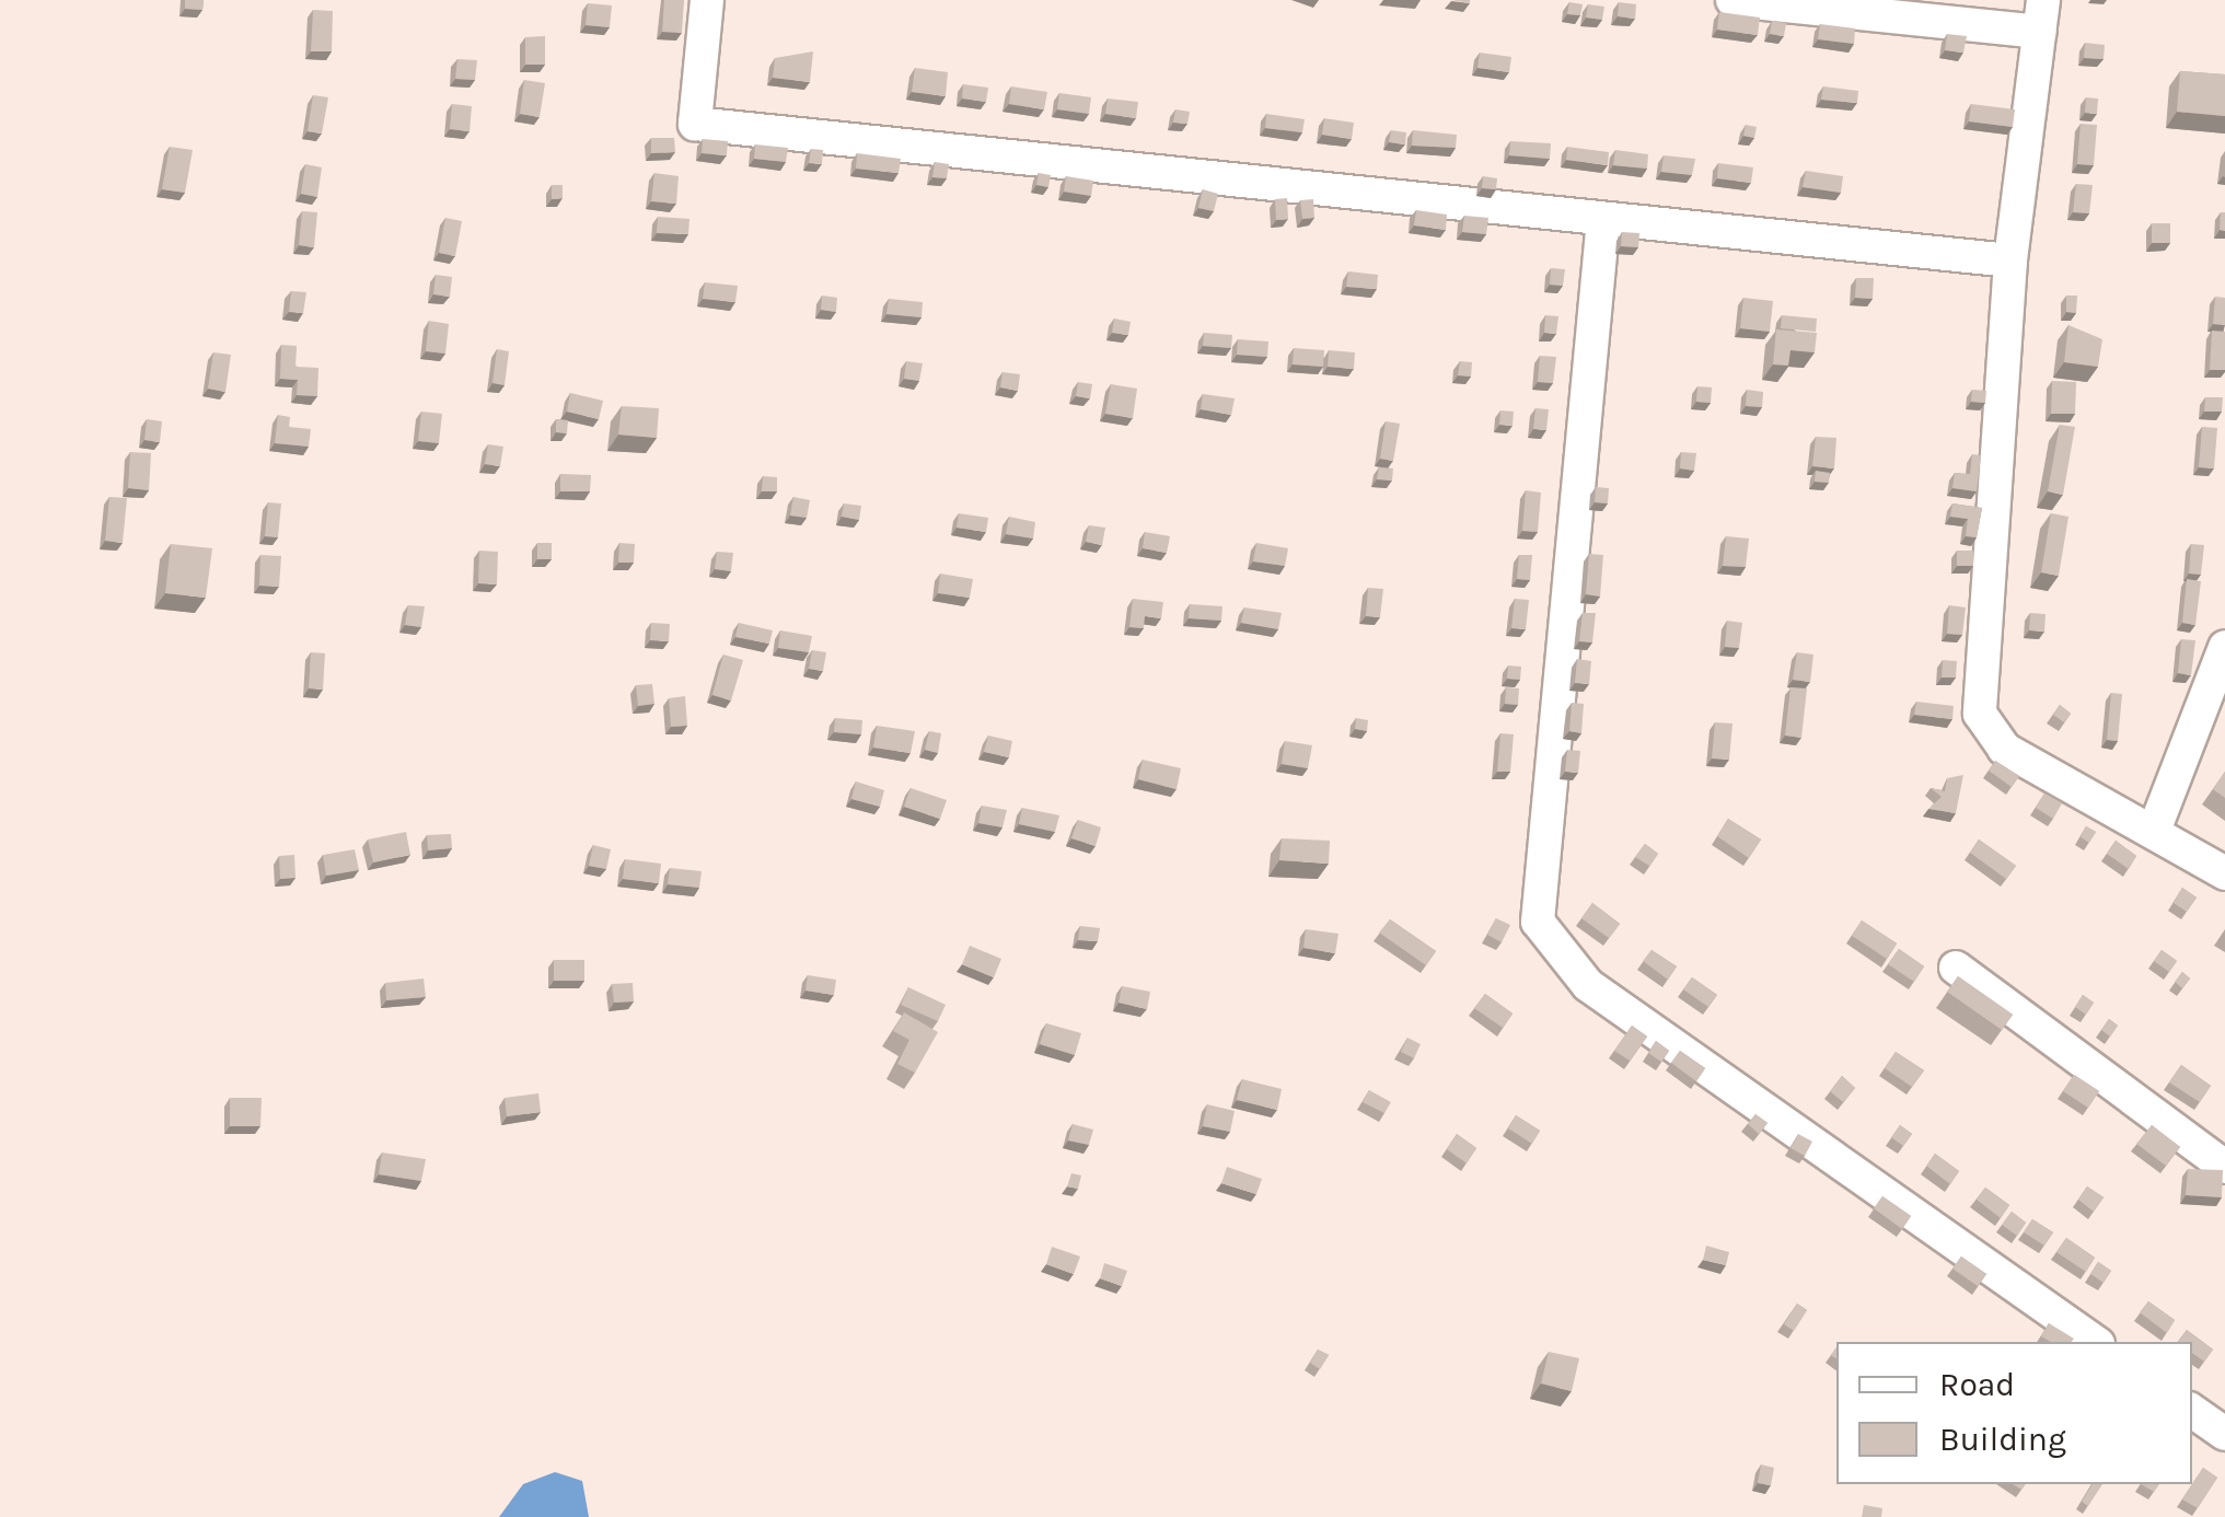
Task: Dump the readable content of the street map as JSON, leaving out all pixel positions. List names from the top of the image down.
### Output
{
  "legend": ["Road", "Building"]
}
